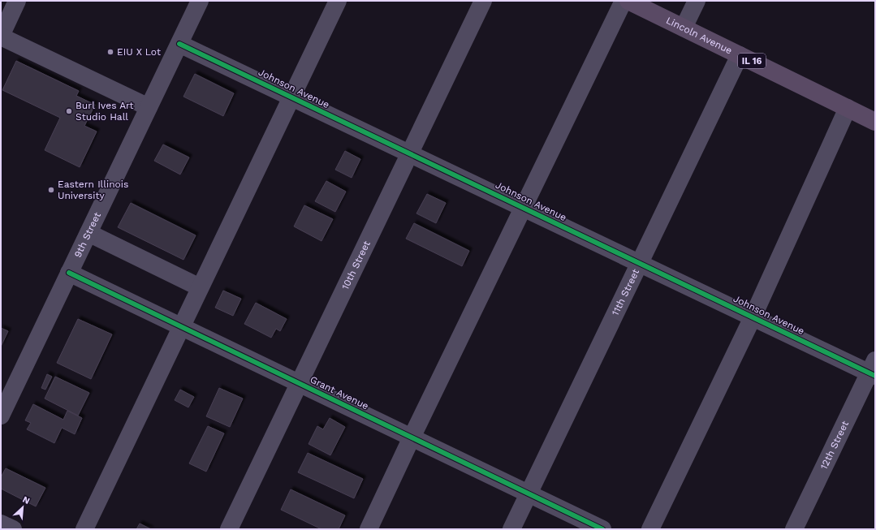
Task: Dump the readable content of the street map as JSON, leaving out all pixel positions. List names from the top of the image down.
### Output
{
  "streets": {
    "main road": ["Lincoln Avenue", "IL 16"],
    "street": [
      "Johnson Avenue",
      "9th Street",
      "10th Street",
      "11th Street",
      "Grant Avenue",
      "12th Street"
    ]
  },
  "crossings": [
    ["Lincoln Avenue", "11th Street"],
    ["Johnson Avenue", "9th Street"],
    ["Johnson Avenue", "10th Street"],
    ["Johnson Avenue", "11th Street"],
    ["Johnson Avenue", "12th Street"],
    ["9th Street", "Grant Avenue"],
    ["10th Street", "Grant Avenue"],
    ["11th Street", "Grant Avenue"]
  ],
  "places": ["EIU X Lot", "Burl Ives Art Studio Hall", "Eastern Illinois University"],
  "north": "top right"
}
